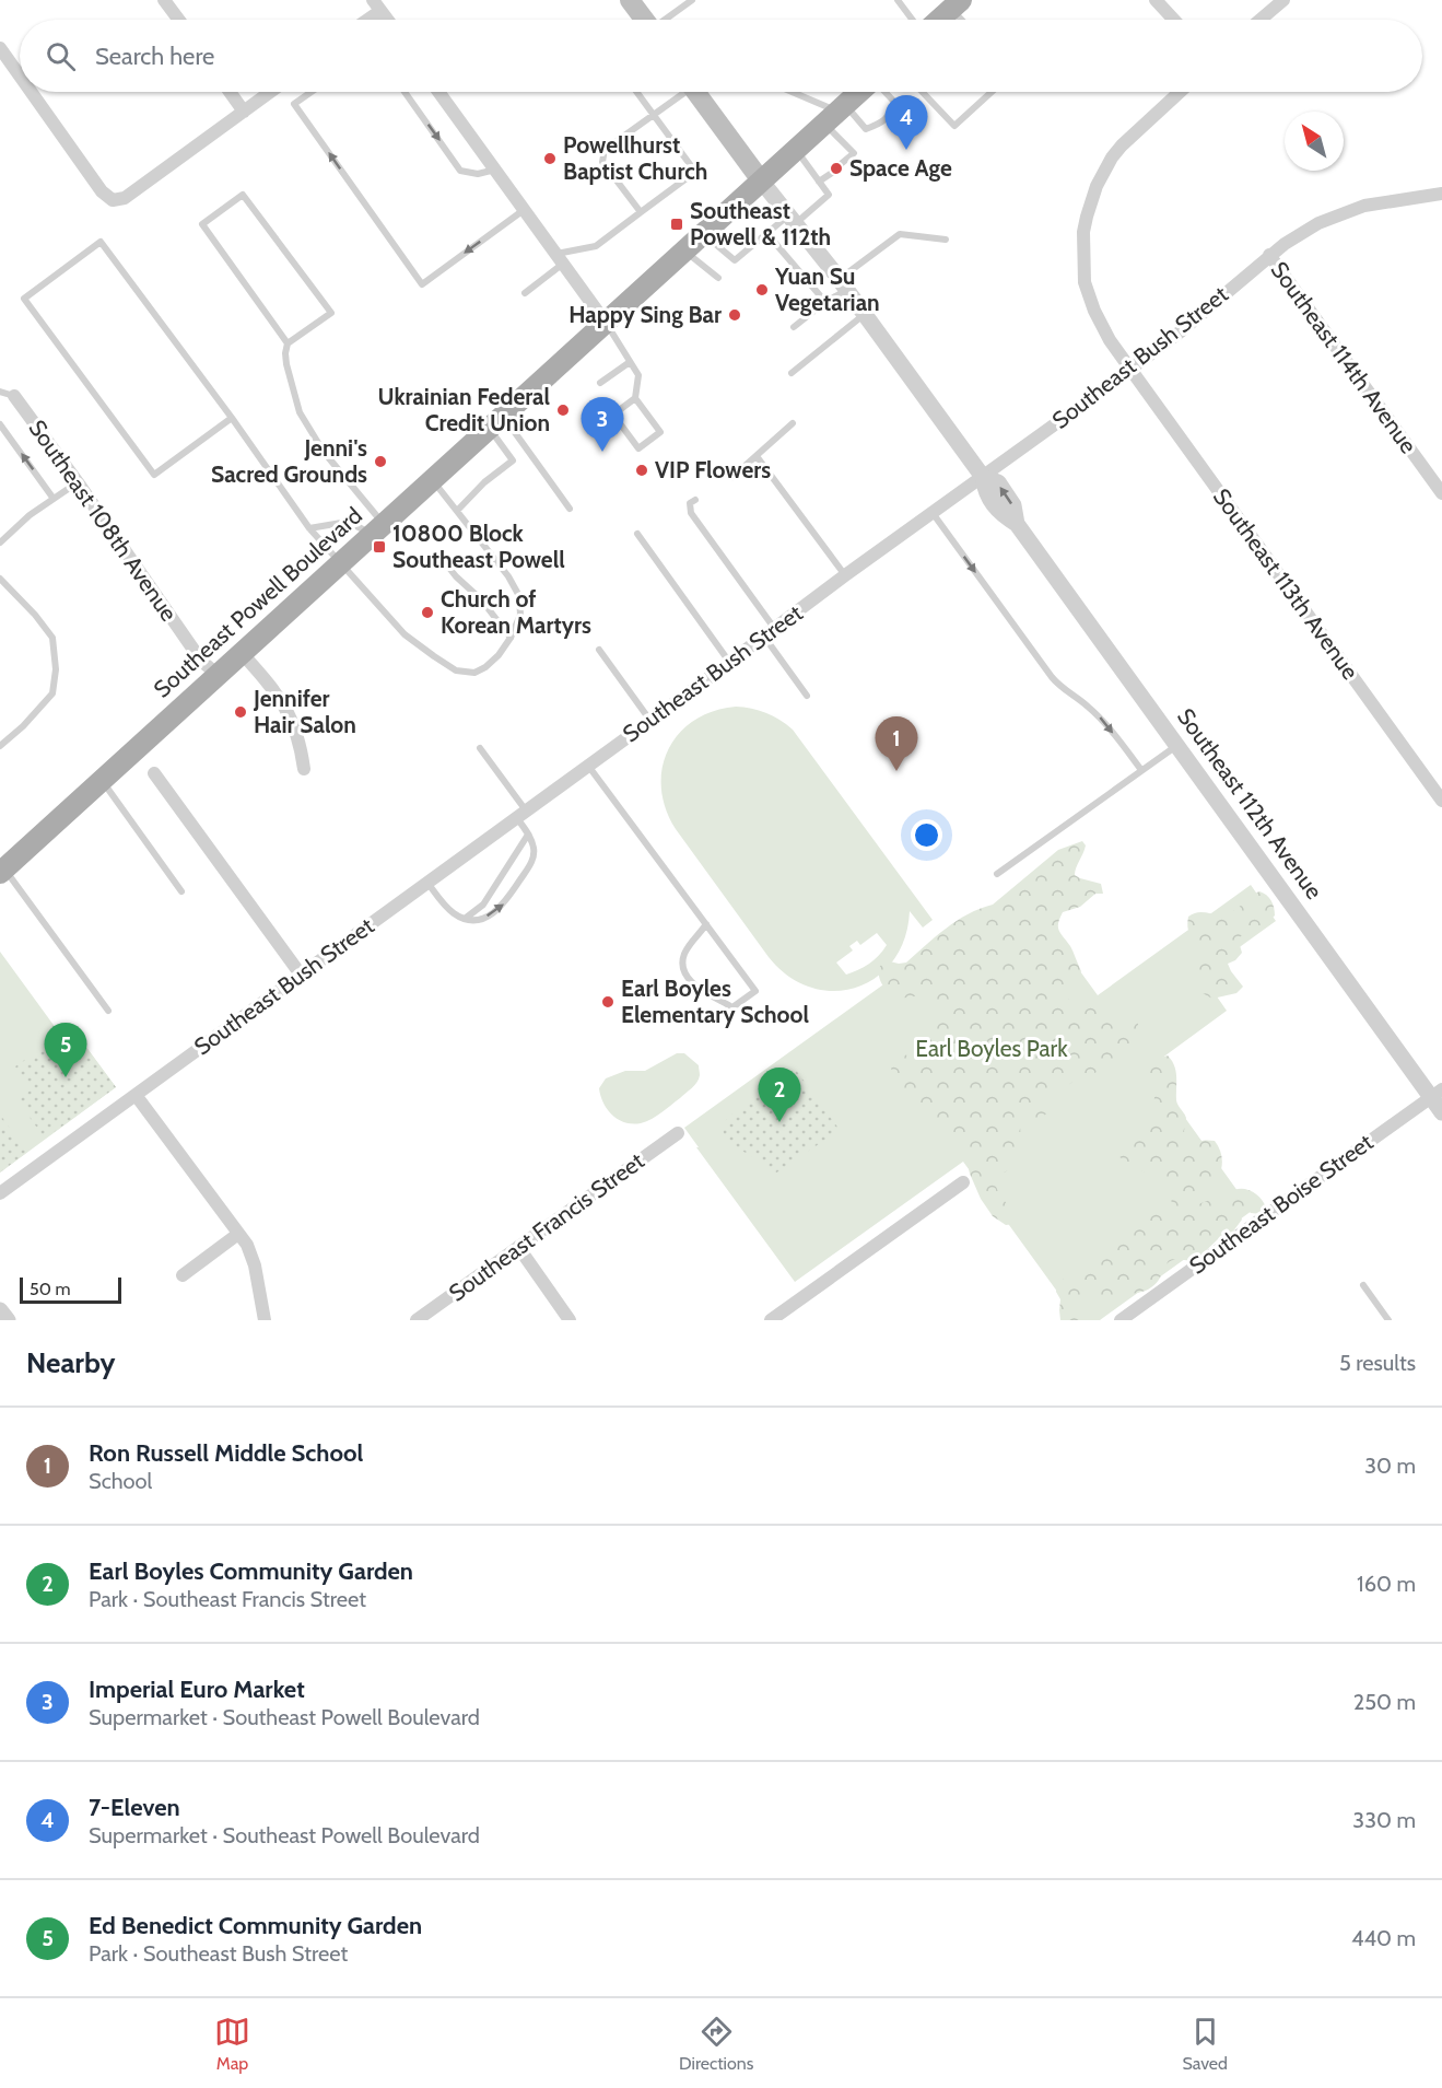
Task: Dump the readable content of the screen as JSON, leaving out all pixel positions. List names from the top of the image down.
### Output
{
  "streets": {
    "main road": ["Southeast Powell Boulevard", "Southeast 112th Avenue"],
    "street": [
      "Southeast Bush Street",
      "Southeast 114th Avenue",
      "Southeast 108th Avenue",
      "Southeast 113th Avenue",
      "Southeast Boise Street",
      "Southeast Francis Street"
    ]
  },
  "crossings": [
    ["Southeast Bush Street", "Southeast 114th Avenue"],
    ["Southeast Bush Street", "Southeast 113th Avenue"],
    ["Southeast Bush Street", "Southeast 112th Avenue"],
    ["Southeast 108th Avenue", "Southeast Powell Boulevard"],
    ["Southeast Powell Boulevard", "Southeast 112th Avenue"],
    ["Southeast 112th Avenue", "Southeast Boise Street"]
  ],
  "parks": ["Earl Boyles Park"],
  "places": {
    "other": [
      "Powellhurst Baptist Church",
      "Space Age",
      "Yuan Su Vegetarian",
      "Happy Sing Bar",
      "Ukrainian Federal Credit Union",
      "Jenni's Sacred Grounds",
      "VIP Flowers",
      "Church of Korean Martyrs",
      "Jennifer Hair Salon",
      "Earl Boyles Elementary School"
    ],
    "transit": ["Southeast Powell & 112th", "10800 Block Southeast Powell"]
  },
  "scale_bar": "50 m",
  "north": "top left",
  "page": {
    "search": "Search here",
    "pins": [
      "4",
      "3",
      "1",
      "5",
      "2"
    ],
    "scale": "50 m",
    "heading": ["Nearby", "5 results"],
    "list": [
      {
        "mark": "1",
        "name": "Ron Russell Middle School",
        "note": "School",
        "value": "30 m"
      },
      {
        "mark": "2",
        "name": "Earl Boyles Community Garden",
        "note": "Park · Southeast Francis Street",
        "value": "160 m"
      },
      {
        "mark": "3",
        "name": "Imperial Euro Market",
        "note": "Supermarket · Southeast Powell Boulevard",
        "value": "250 m"
      },
      {
        "mark": "4",
        "name": "7-Eleven",
        "note": "Supermarket · Southeast Powell Boulevard",
        "value": "330 m"
      },
      {
        "mark": "5",
        "name": "Ed Benedict Community Garden",
        "note": "Park · Southeast Bush Street",
        "value": "440 m"
      }
    ],
    "nav": ["Map", "Directions", "Saved"]
  }
}
